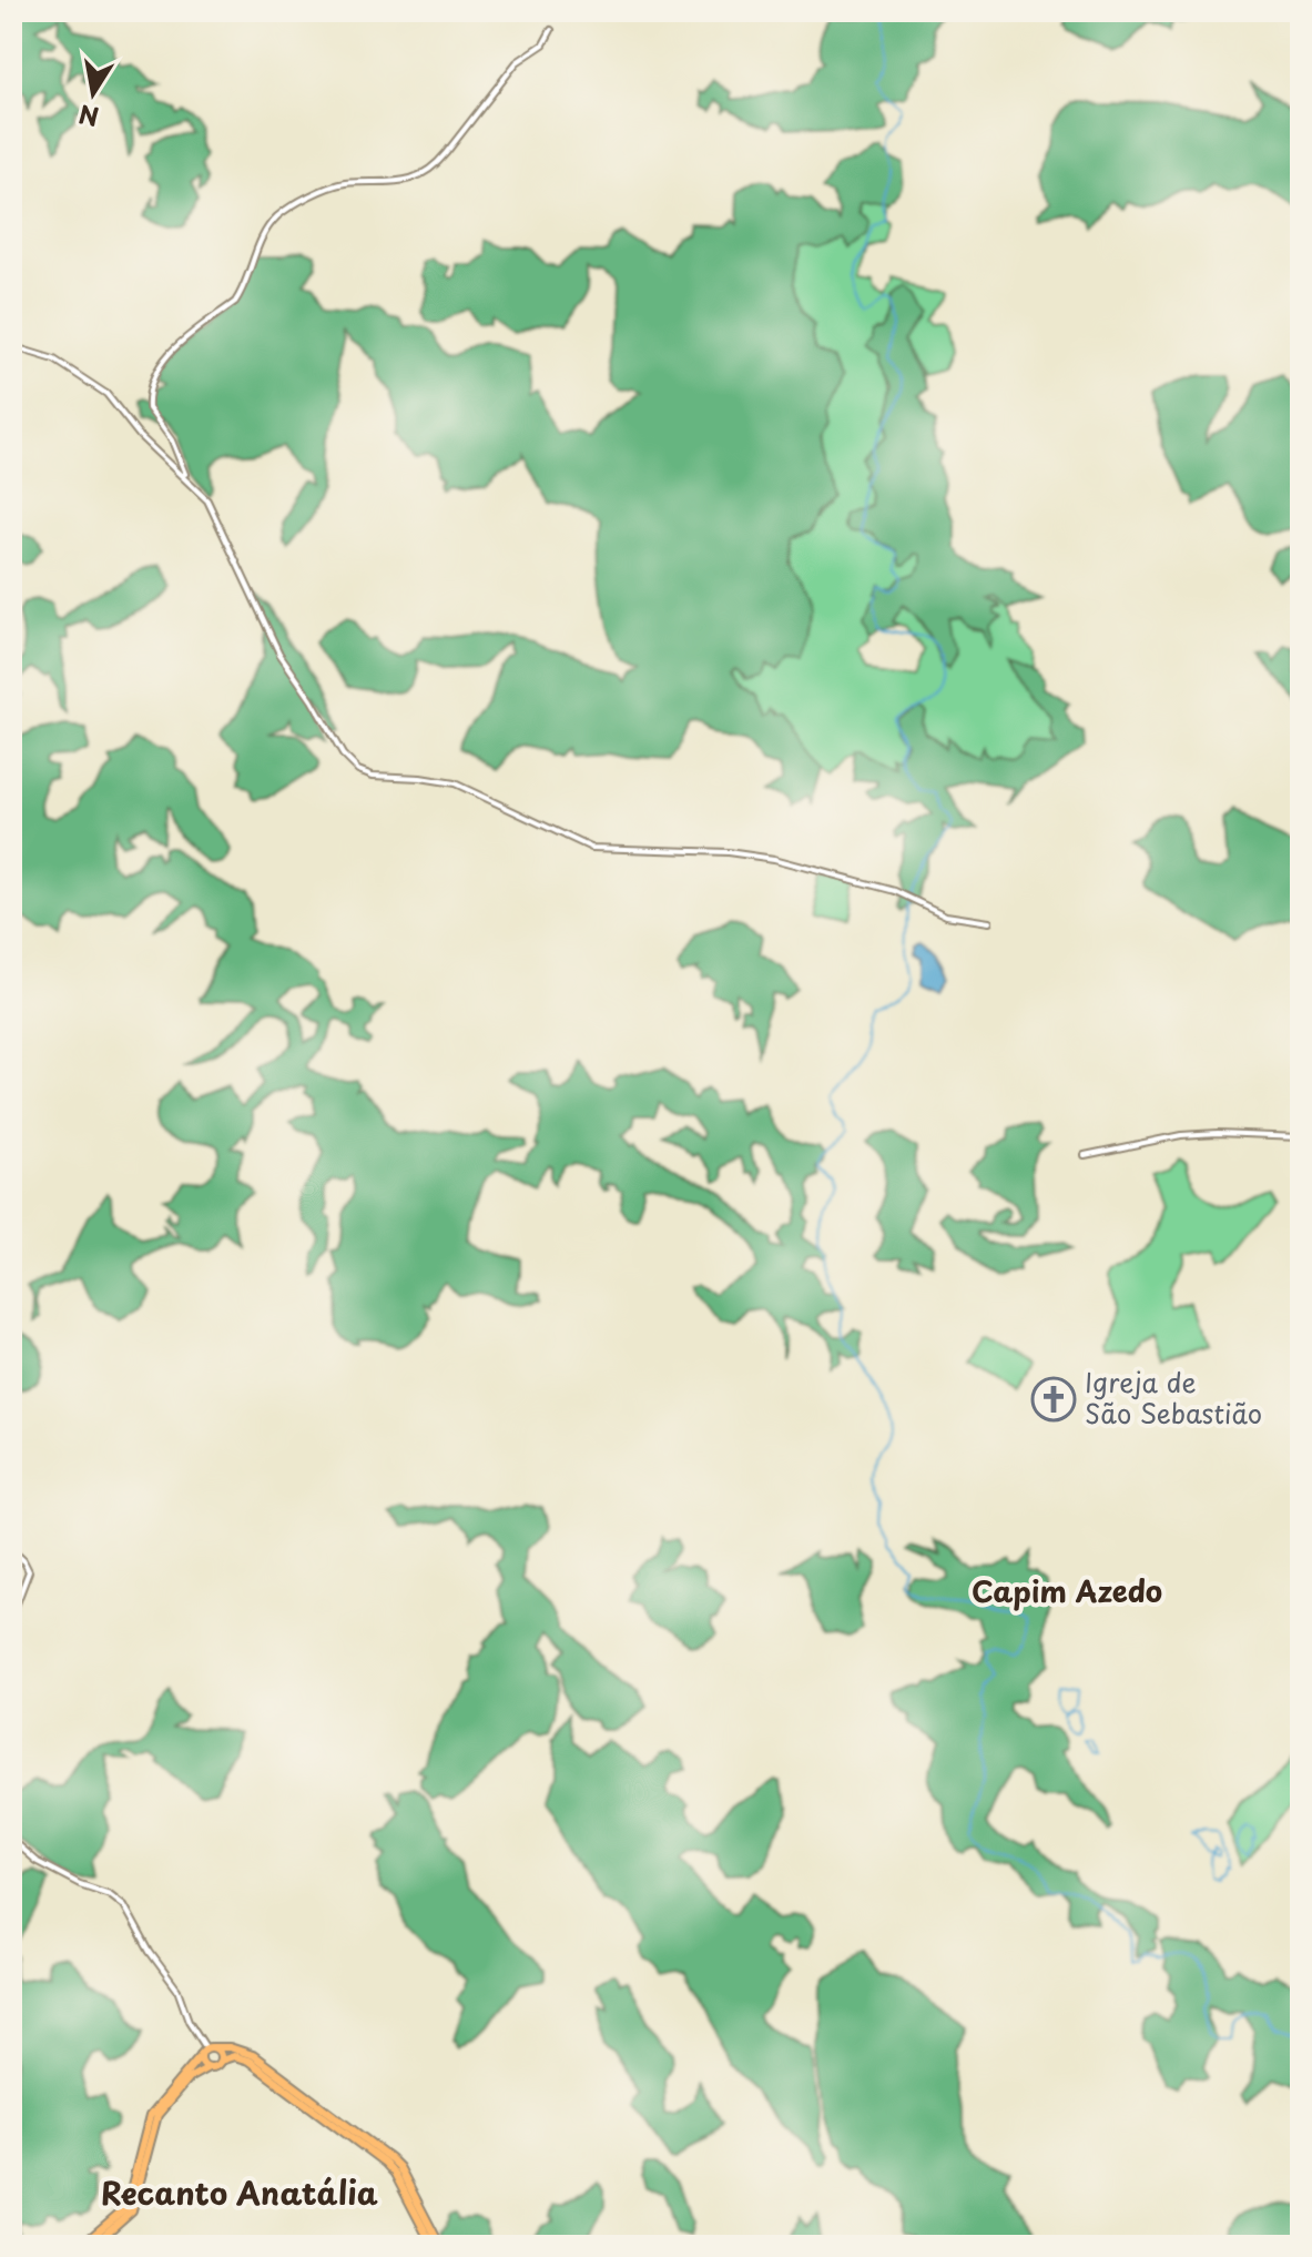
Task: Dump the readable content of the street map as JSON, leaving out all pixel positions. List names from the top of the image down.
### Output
{
  "districts": ["Capim Azedo", "Recanto Anatália"],
  "places": {
    "church": ["Igreja de São Sebastião"]
  },
  "north": "bottom"
}
